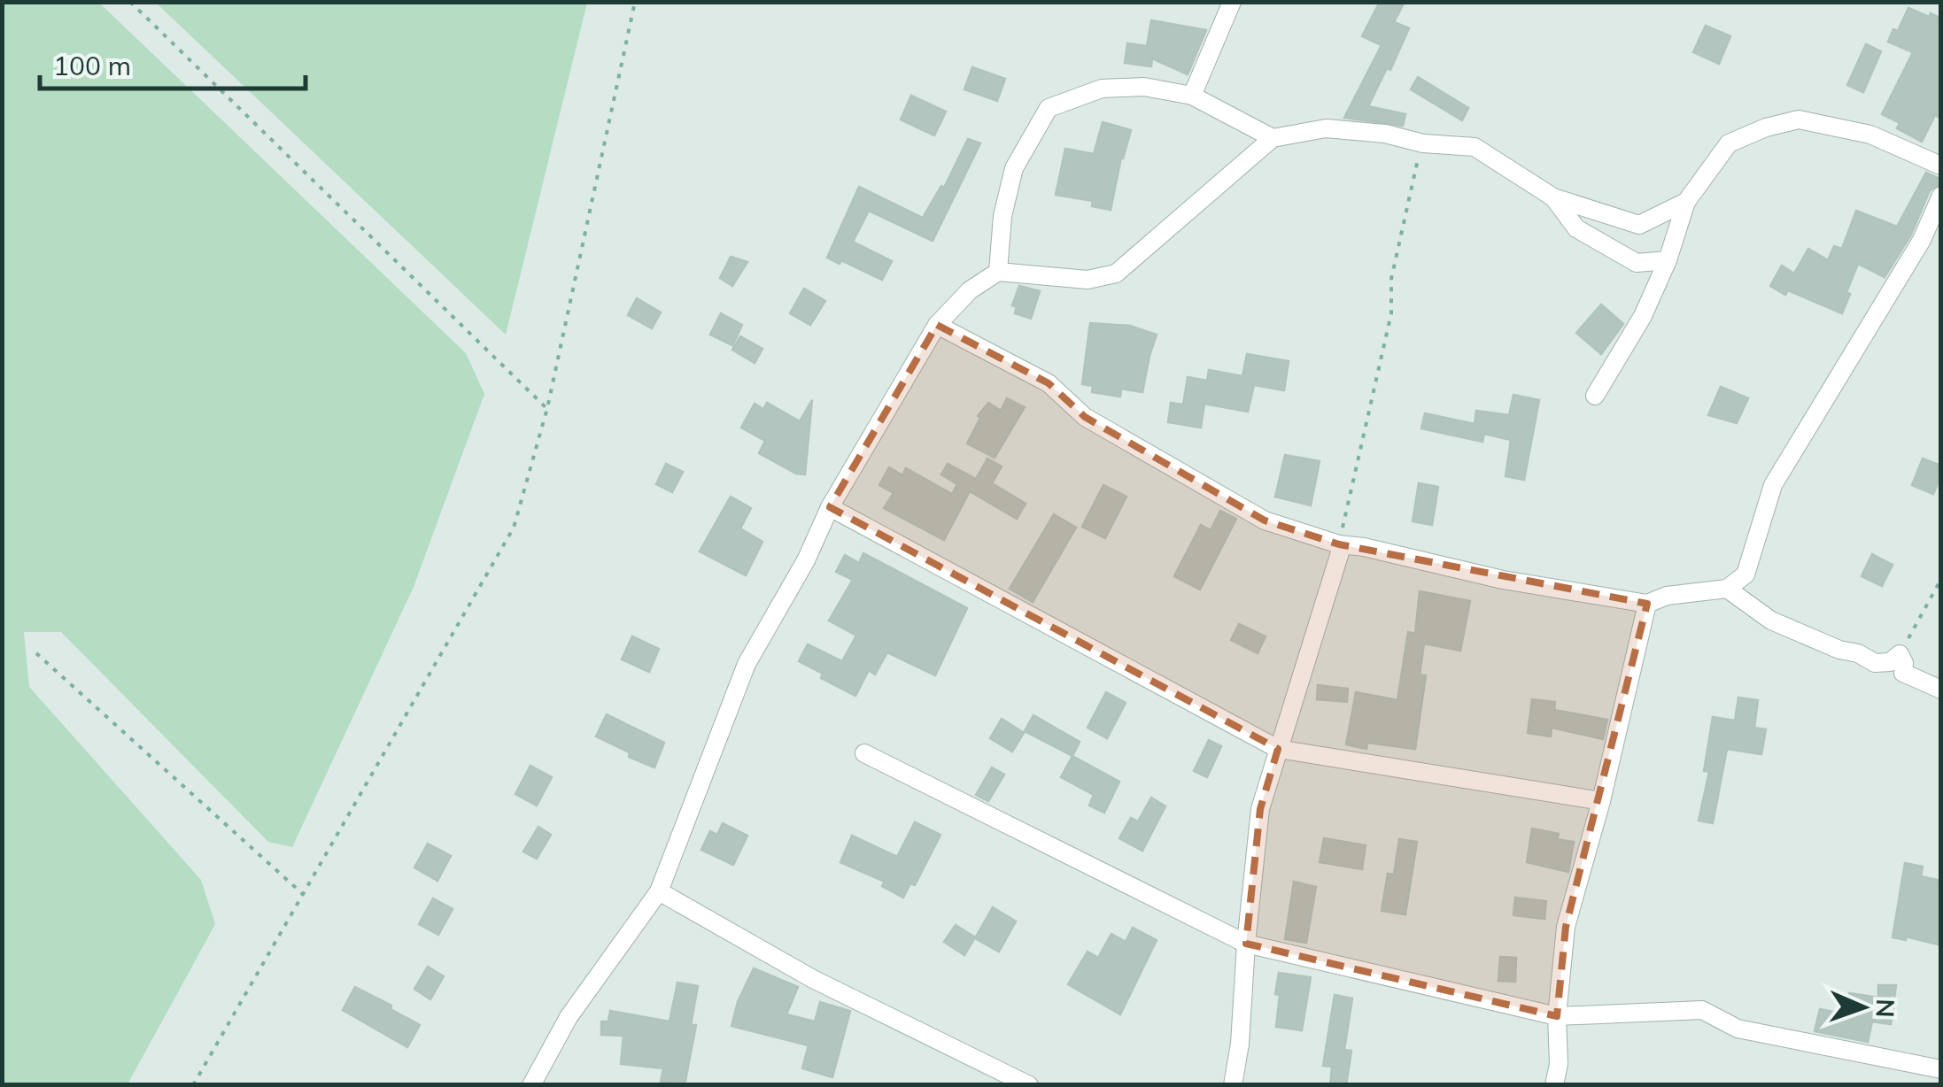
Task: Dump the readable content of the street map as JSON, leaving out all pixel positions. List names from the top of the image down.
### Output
{
  "scale_bar": "100 m",
  "north": "right"
}
